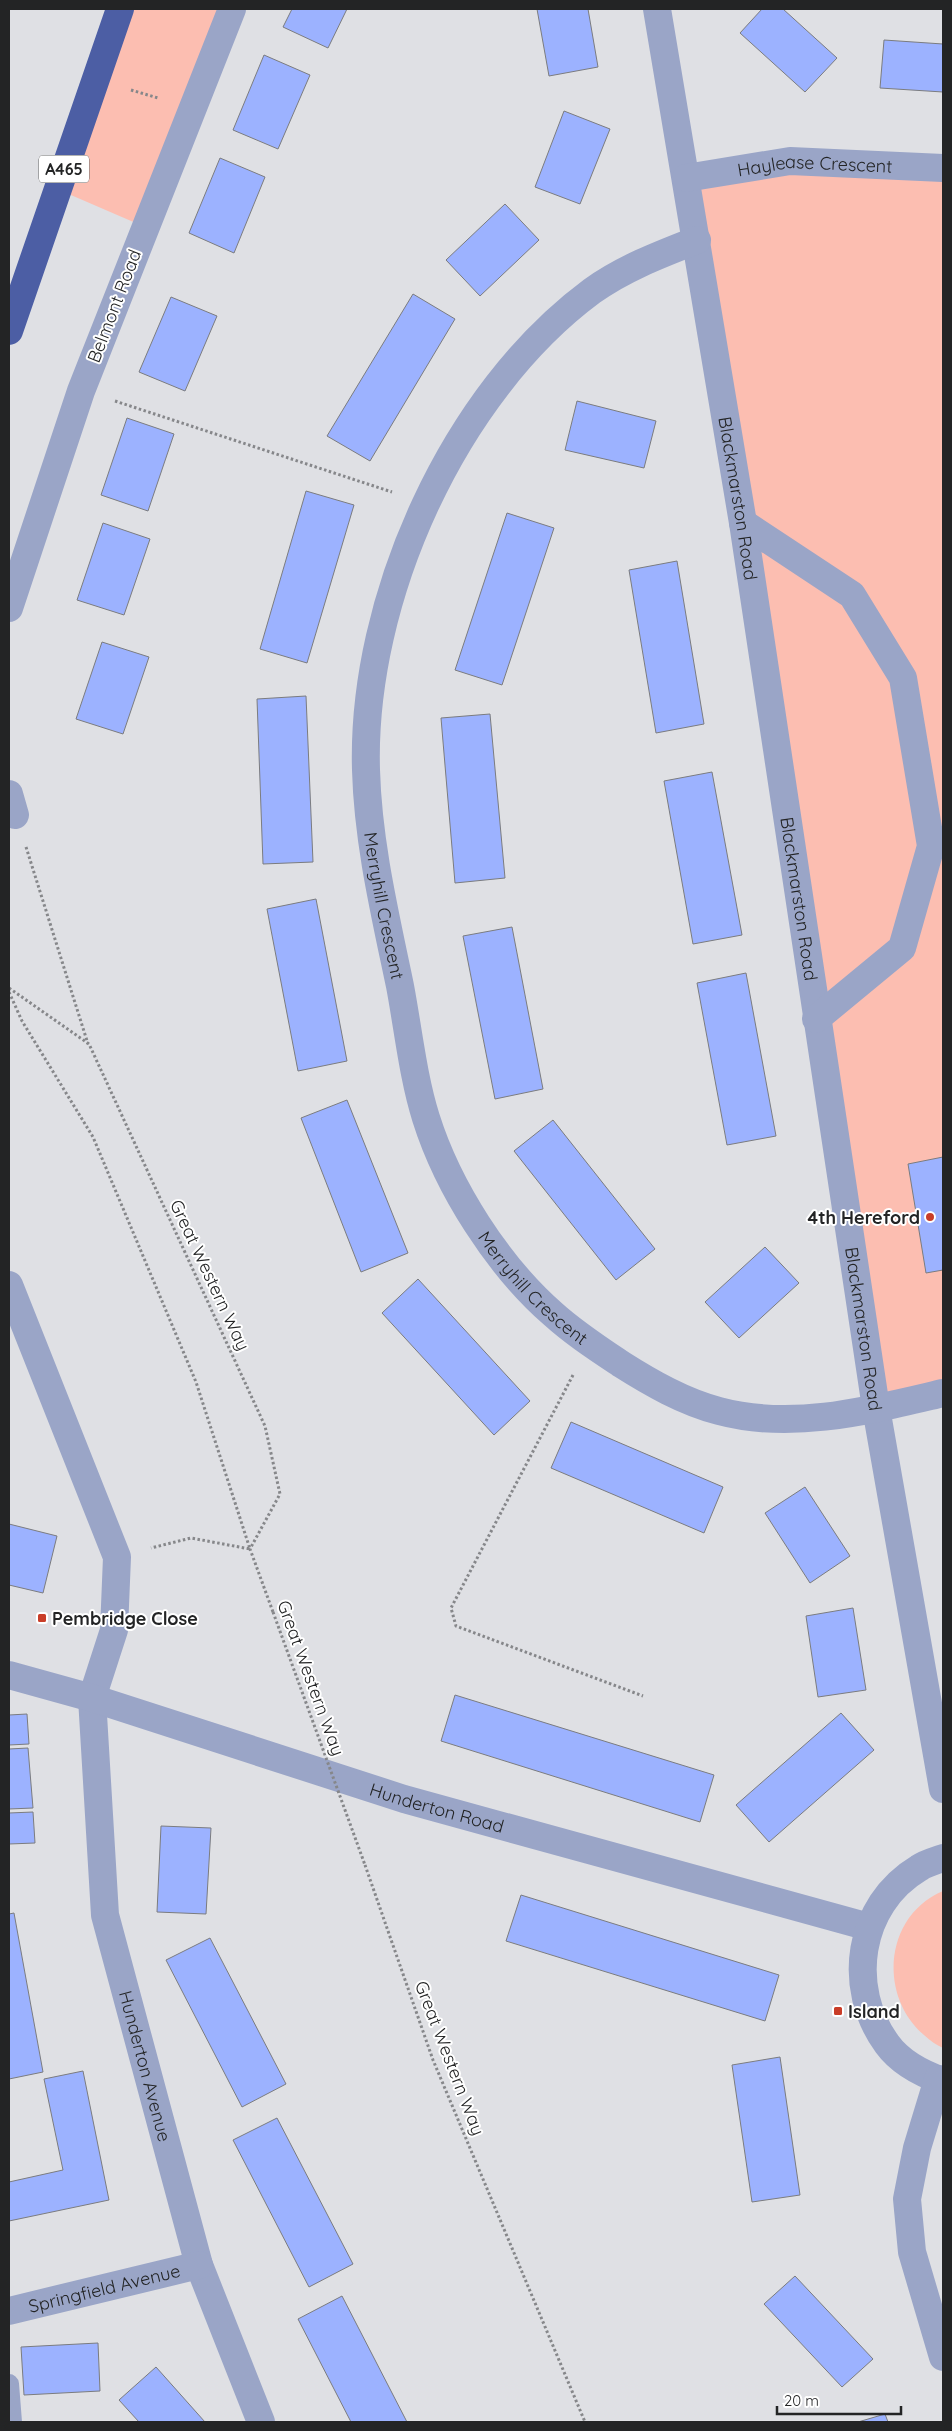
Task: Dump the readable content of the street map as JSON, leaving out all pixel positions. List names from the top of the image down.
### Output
{
  "streets": {
    "highway": ["A465"],
    "street": [
      "Haylease Crescent",
      "Belmont Road",
      "Blackmarston Road",
      "Merryhill Crescent",
      "Hunderton Road",
      "Hunderton Avenue",
      "Springfield Avenue"
    ],
    "path": ["Great Western Way"]
  },
  "crossings": [
    ["Haylease Crescent", "Blackmarston Road"],
    ["Blackmarston Road", "Merryhill Crescent"],
    ["Hunderton Road", "Hunderton Avenue"],
    ["Hunderton Avenue", "Springfield Avenue"]
  ],
  "places": {
    "other": ["4th Hereford"],
    "transit": ["Pembridge Close", "Island"]
  },
  "scale_bar": "20 m"
}
